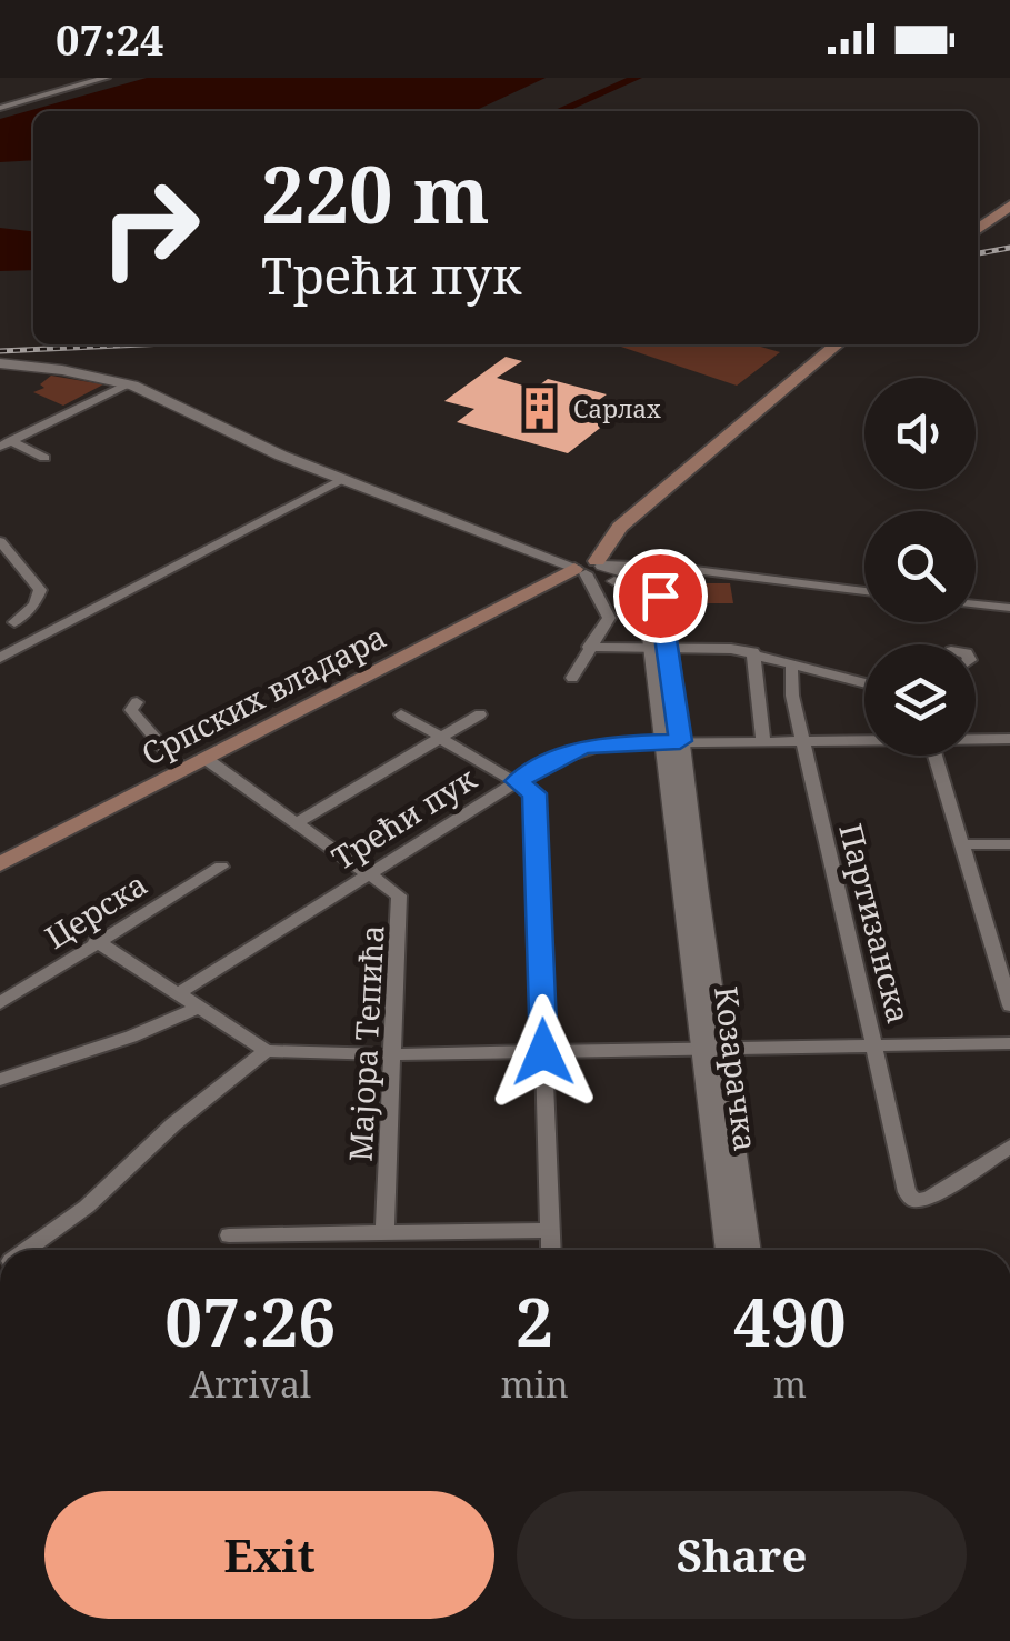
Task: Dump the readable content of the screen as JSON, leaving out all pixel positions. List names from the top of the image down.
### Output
{
  "streets": {
    "main road": ["Српских владара"],
    "street": [
      "Трећи пук",
      "Церска",
      "Партизанска",
      "Мајора Тепића",
      "Козарачка"
    ]
  },
  "crossings": [
    ["Српских владара", "Мајора Тепића"],
    ["Српских владара", "Козарачка"],
    ["Трећи пук", "Партизанска"],
    ["Трећи пук", "Мајора Тепића"],
    ["Трећи пук", "Козарачка"]
  ],
  "places": {
    "building": ["Сарлах"]
  },
  "page": {
    "status": "07:24",
    "turn": ["220 m", "Трећи пук"],
    "eta": [
      "07:26",
      "Arrival",
      "2",
      "min",
      "490",
      "m"
    ],
    "buttons": ["Exit", "Share"]
  }
}
